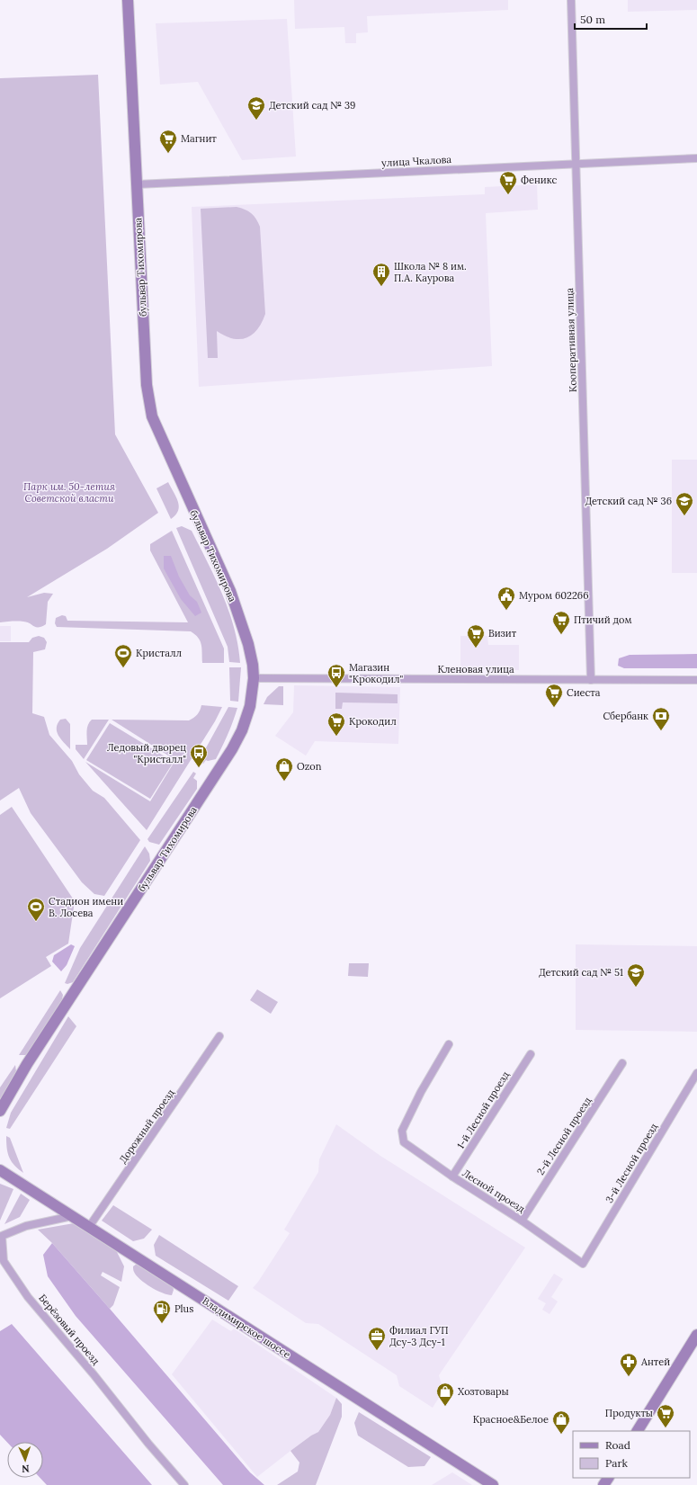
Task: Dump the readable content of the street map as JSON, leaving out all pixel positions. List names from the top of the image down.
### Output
{
  "streets": {
    "street": [
      "улица Чкалова",
      "бульвар Тихомирова",
      "Кооперативная улица",
      "Кленовая улица",
      "1-й Лесной проезд",
      "Дорожный проезд",
      "2-й Лесной проезд",
      "3-й Лесной проезд",
      "Лесной проезд",
      "Владимирское шоссе",
      "Берёзовый проезд"
    ]
  },
  "crossings": [
    ["улица Чкалова", "бульвар Тихомирова"],
    ["улица Чкалова", "Кооперативная улица"],
    ["бульвар Тихомирова", "Кленовая улица"],
    ["Кооперативная улица", "Кленовая улица"],
    ["1-й Лесной проезд", "Лесной проезд"],
    ["Дорожный проезд", "Владимирское шоссе"],
    ["2-й Лесной проезд", "Лесной проезд"],
    ["3-й Лесной проезд", "Лесной проезд"],
    ["Владимирское шоссе", "Берёзовый проезд"]
  ],
  "parks": ["Парк им. 50-летия Советской власти"],
  "places": {
    "school or university": ["Детский сад № 39", "Детский сад № 36", "Детский сад № 51"],
    "supermarket": [
      "Магнит",
      "Феникс",
      "Птичий дом",
      "Визит",
      "Сиеста",
      "Крокодил",
      "Продукты"
    ],
    "building": ["Школа № 8 им. П.А. Каурова"],
    "public building": ["Муром 602266"],
    "sports": ["Кристалл", "Стадион имени В. Лосева"],
    "bus stop": ["Магазин \"Крокодил\"", "Ледовый дворец \"Кристалл\""],
    "bank": ["Сбербанк"],
    "shop": ["Ozon", "Хозтовары", "Красное&Белое"],
    "fuel station": ["Plus"],
    "office": ["Филиал ГУП Дсу-3 Дсу-1"],
    "pharmacy": ["Антей"]
  },
  "legend": ["Road", "Park"],
  "scale_bar": "50 m",
  "north": "bottom"
}
